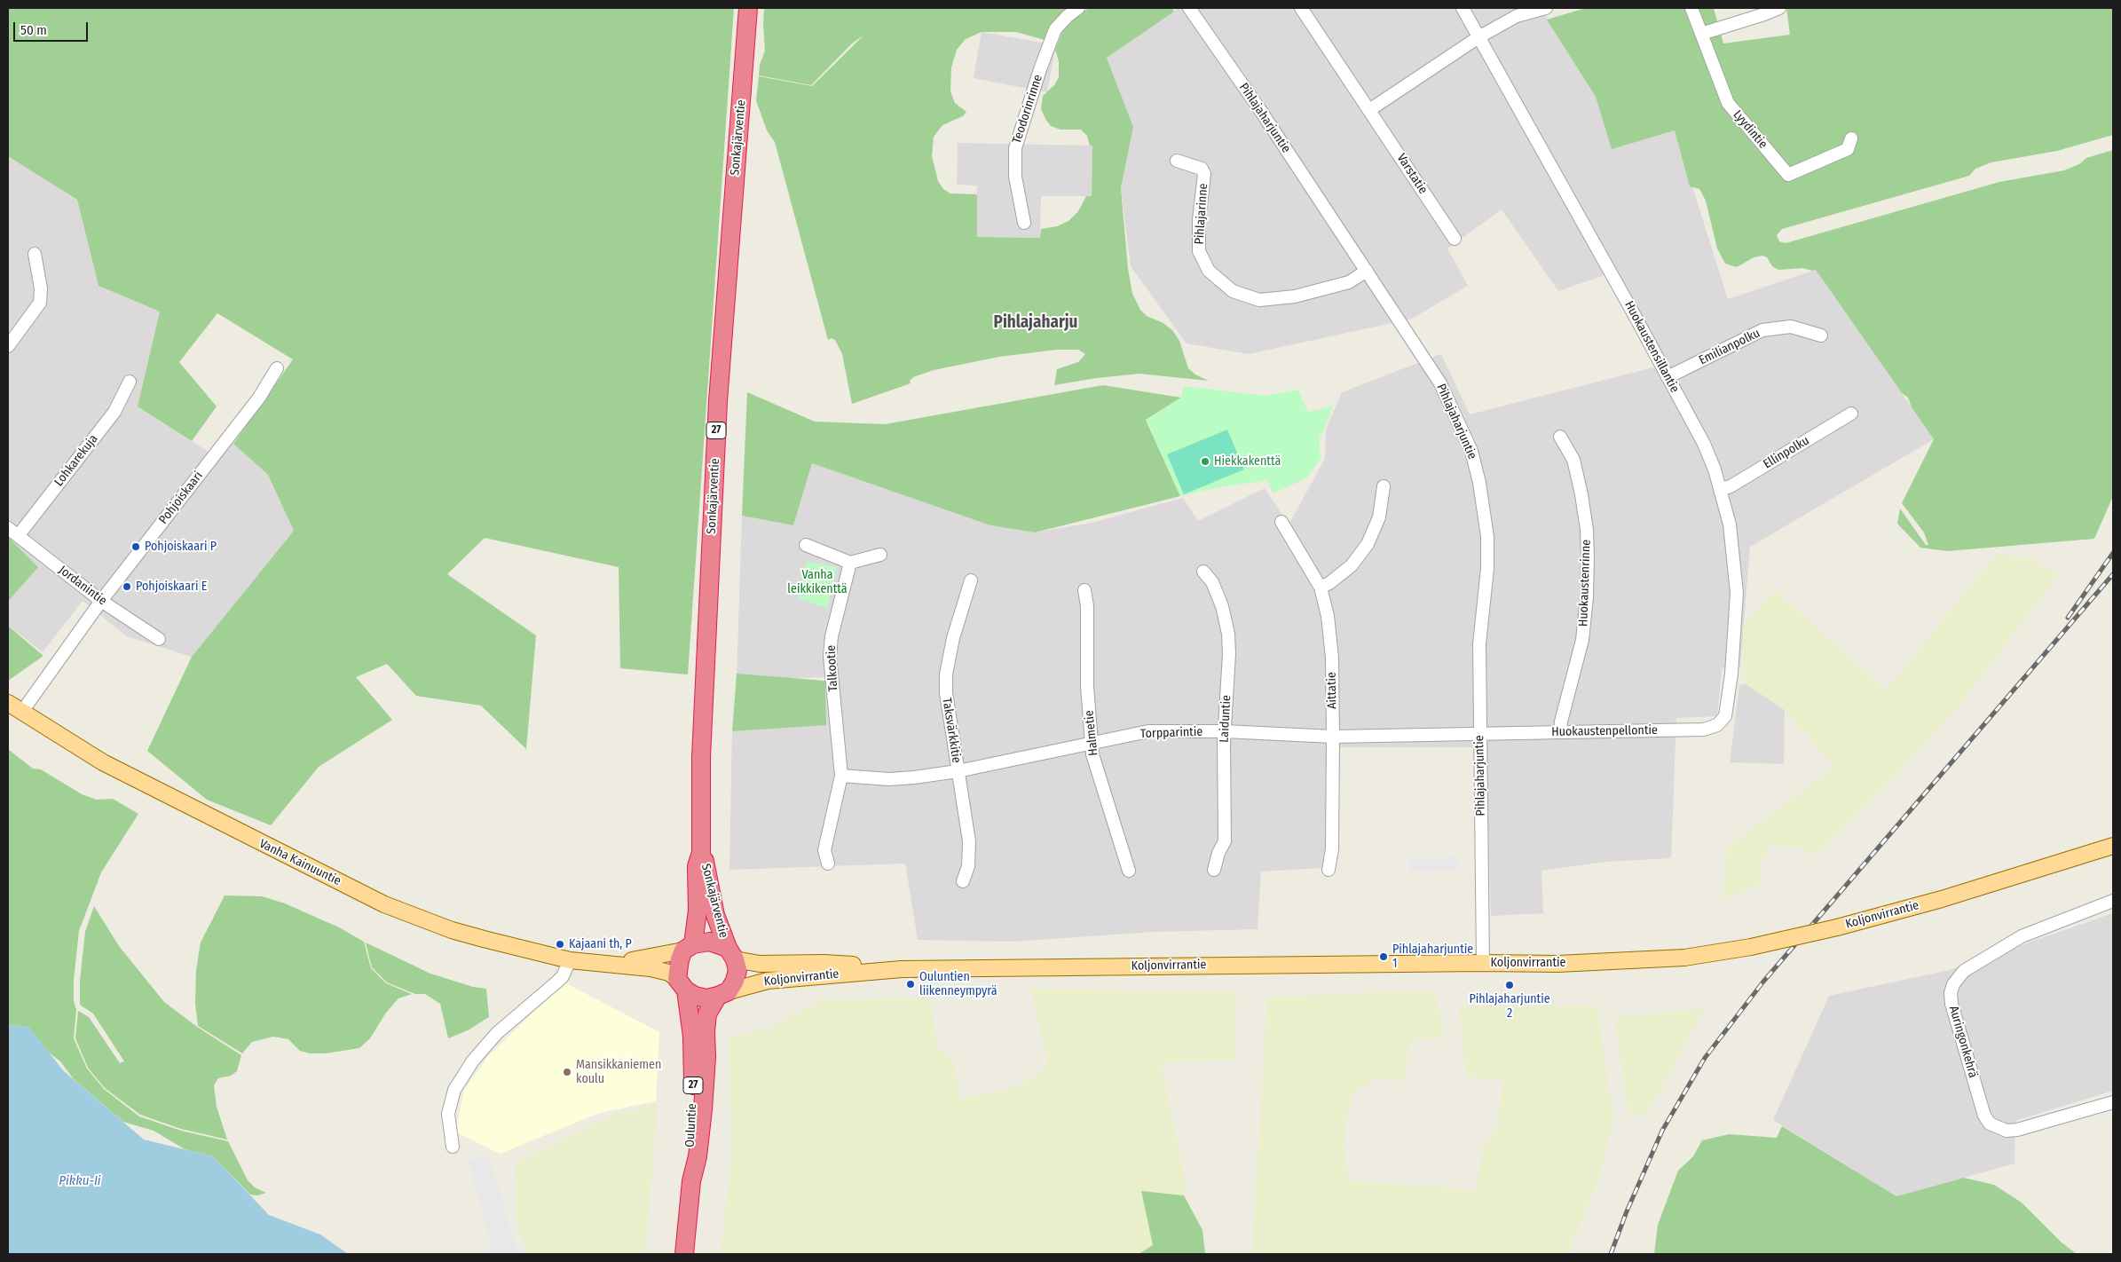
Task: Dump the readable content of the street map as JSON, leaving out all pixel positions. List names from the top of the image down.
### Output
{
  "streets": {
    "highway": ["Sonkajärventie", "27", "Ouluntie"],
    "main road": ["Vanha Kainuuntie", "Koljonvirrantie"],
    "street": [
      "Teodorinrinne",
      "Pihlajaharjuntie",
      "Lyydintie",
      "Varstatie",
      "Pihlajarinne",
      "Huokaustensillantie",
      "Emilianpolku",
      "Ellinpolku",
      "Lohkarekuja",
      "Pohjoiskaari",
      "Huokaustenrinne",
      "Jordanintie",
      "Talkootie",
      "Aittatie",
      "Laiduntie",
      "Taksvärkkitie",
      "Huokaustenpellontie",
      "Halmetie",
      "Torpparintie",
      "Auringonkehrä"
    ]
  },
  "crossings": [
    ["Pihlajaharjuntie", "Pihlajarinne"],
    ["Pihlajaharjuntie", "Huokaustenpellontie"],
    ["Pihlajaharjuntie", "Torpparintie"],
    ["Pihlajaharjuntie", "Koljonvirrantie"],
    ["Sonkajärventie", "Vanha Kainuuntie"],
    ["Sonkajärventie", "Koljonvirrantie"],
    ["Sonkajärventie", "Ouluntie"],
    ["Huokaustensillantie", "Emilianpolku"],
    ["Huokaustensillantie", "Ellinpolku"],
    ["Huokaustensillantie", "Huokaustenpellontie"],
    ["Lohkarekuja", "Jordanintie"],
    ["Pohjoiskaari", "Jordanintie"],
    ["Pohjoiskaari", "Vanha Kainuuntie"],
    ["Huokaustenrinne", "Huokaustenpellontie"],
    ["Talkootie", "Torpparintie"],
    ["Aittatie", "Torpparintie"],
    ["Laiduntie", "Torpparintie"],
    ["Taksvärkkitie", "Torpparintie"],
    ["Huokaustenpellontie", "Torpparintie"],
    ["Halmetie", "Torpparintie"],
    ["Vanha Kainuuntie", "Koljonvirrantie"],
    ["Vanha Kainuuntie", "Ouluntie"],
    ["Koljonvirrantie", "Ouluntie"]
  ],
  "districts": ["Pihlajaharju"],
  "water": ["Pikku-Ii"],
  "parks": ["Vanha leikkikenttä"],
  "places": [
    "Hiekkakenttä",
    "Pohjoiskaari P",
    "Pohjoiskaari E",
    "Kajaani th, P",
    "Pihlajaharjuntie 1",
    "Ouluntien liikenneympyrä",
    "Pihlajaharjuntie 2",
    "Mansikkaniemen koulu"
  ],
  "scale_bar": "50 m"
}
